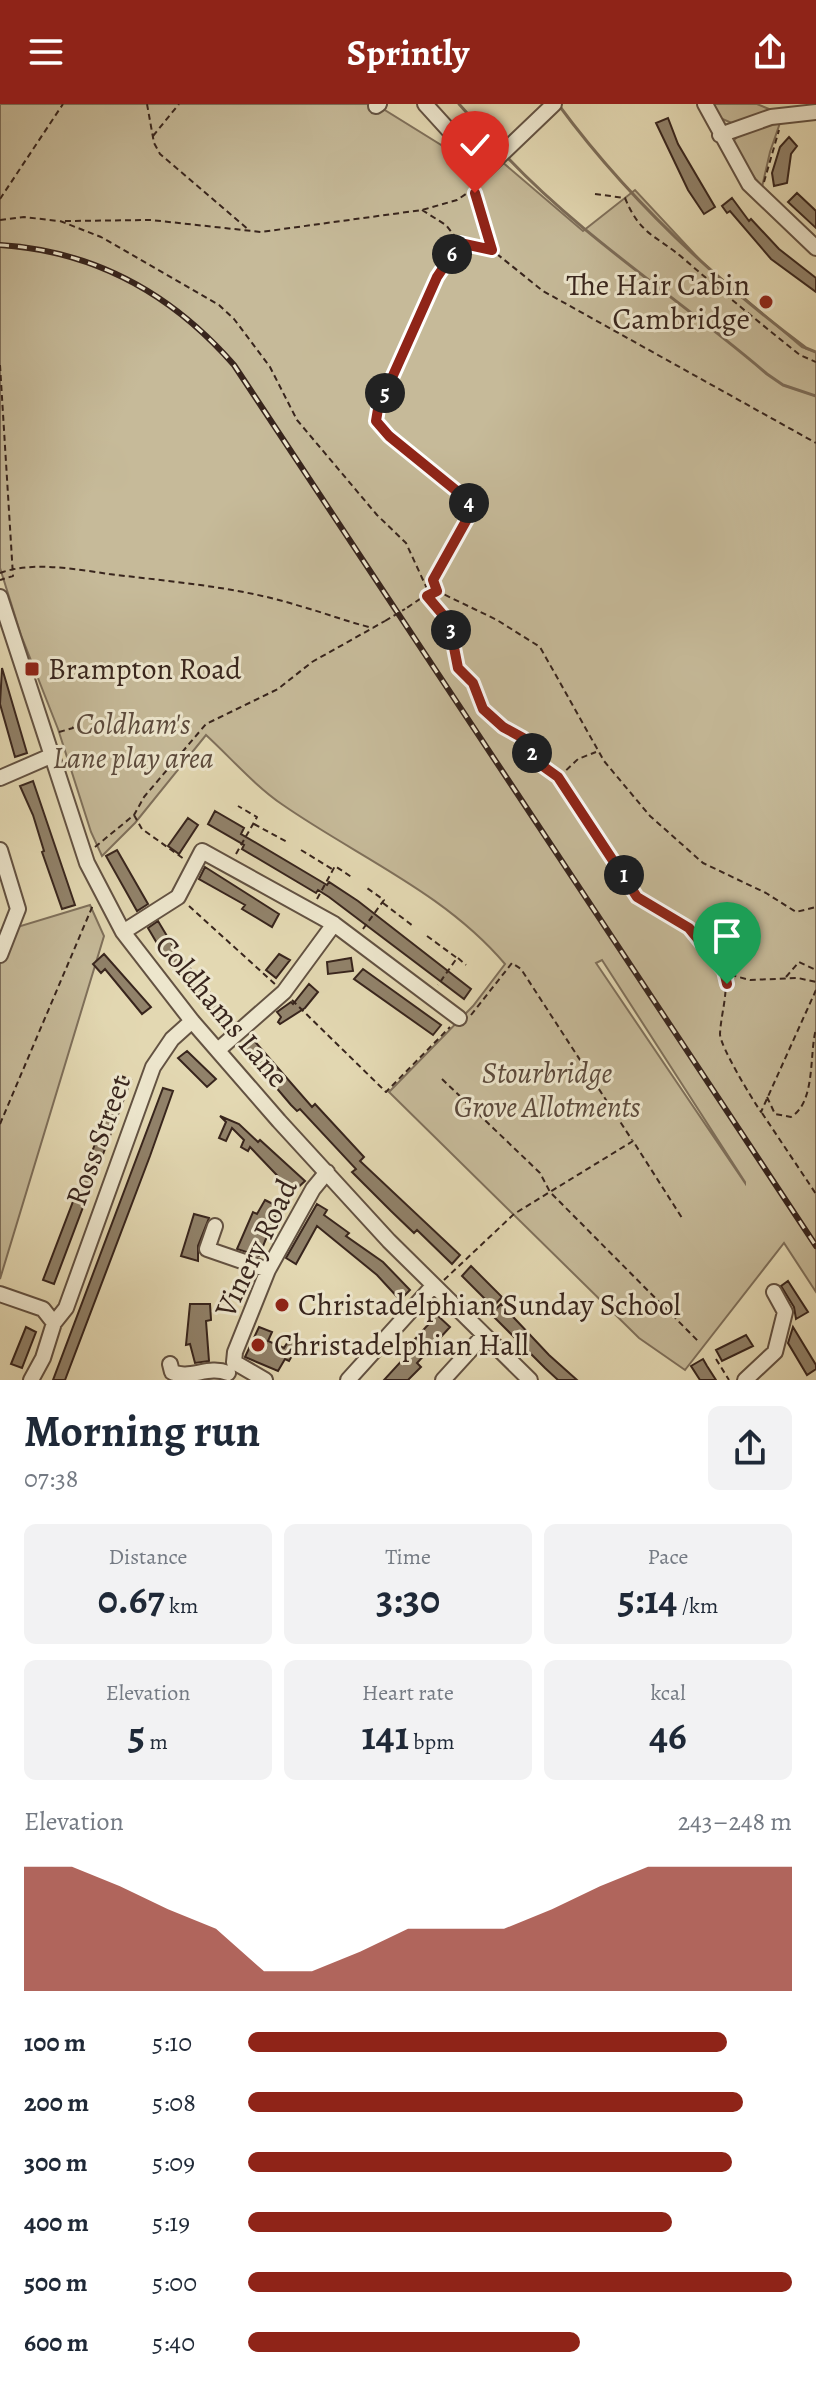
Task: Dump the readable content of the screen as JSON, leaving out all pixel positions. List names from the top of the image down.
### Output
{
  "streets": {
    "street": ["Coldhams Lane", "Ross Street", "Vinery Road"]
  },
  "crossings": [
    ["Coldhams Lane", "Ross Street"],
    ["Coldhams Lane", "Vinery Road"]
  ],
  "parks": ["Coldham's Lane play area", "Stourbridge Grove Allotments"],
  "places": {
    "other": ["The Hair Cabin Cambridge", "Christadelphian Sunday School", "Christadelphian Hall"],
    "transit": ["Brampton Road"]
  },
  "page": {
    "header": "Sprintly",
    "pins": [
      "6",
      "5",
      "4",
      "3",
      "2",
      "1"
    ],
    "heading": ["Morning run", "07:38"],
    "stats": [
      ["Distance", "0.67 km"],
      ["Time", "3:30"],
      ["Pace", "5:14 /km"],
      ["Elevation", "5 m"],
      ["Heart rate", "141 bpm"],
      ["kcal", "46"]
    ],
    "chart": ["Elevation", "243–248 m"],
    "list": [
      {
        "name": "100 m",
        "note": "5:10"
      },
      {
        "name": "200 m",
        "note": "5:08"
      },
      {
        "name": "300 m",
        "note": "5:09"
      },
      {
        "name": "400 m",
        "note": "5:19"
      },
      {
        "name": "500 m",
        "note": "5:00"
      },
      {
        "name": "600 m",
        "note": "5:40"
      }
    ]
  }
}
